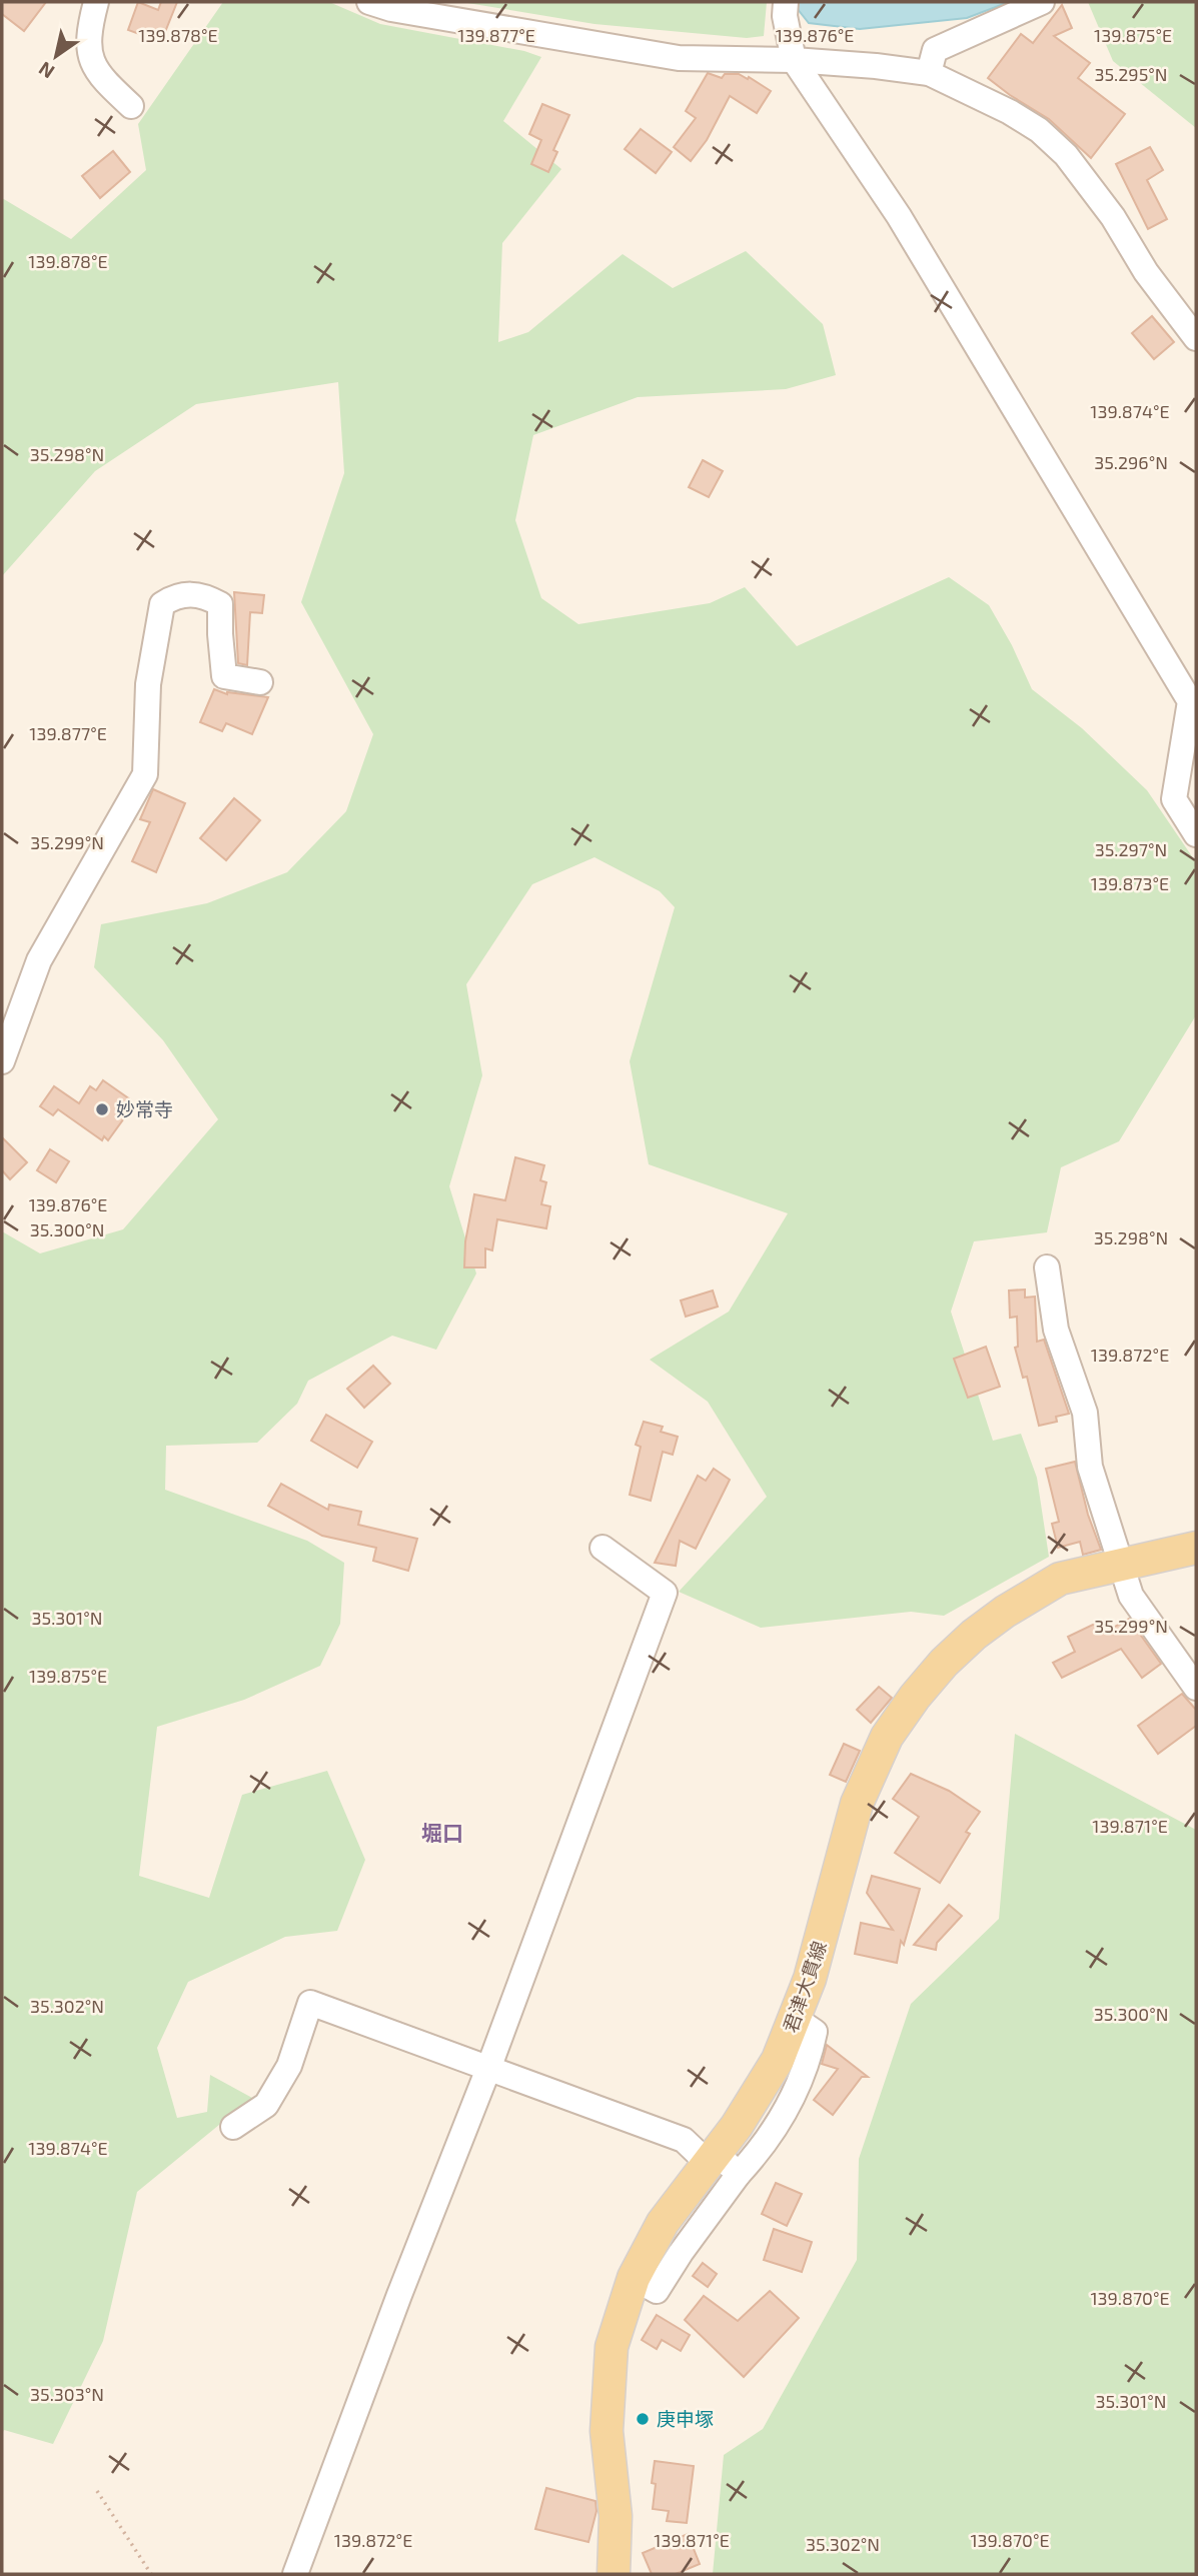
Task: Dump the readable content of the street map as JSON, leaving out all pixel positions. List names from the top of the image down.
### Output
{
  "streets": {
    "main road": ["君津大貫線"]
  },
  "districts": ["堀口"],
  "places": ["妙常寺", "庚申塚"],
  "north": "bottom left",
  "coordinates": [
    "139.878°E",
    "139.877°E",
    "139.876°E",
    "139.875°E",
    "35.295°N",
    "139.874°E",
    "35.298°N",
    "35.296°N",
    "35.299°N",
    "35.297°N",
    "139.873°E",
    "35.300°N",
    "139.872°E",
    "35.301°N",
    "139.871°E",
    "35.302°N",
    "139.870°E",
    "35.303°N"
  ]
}
